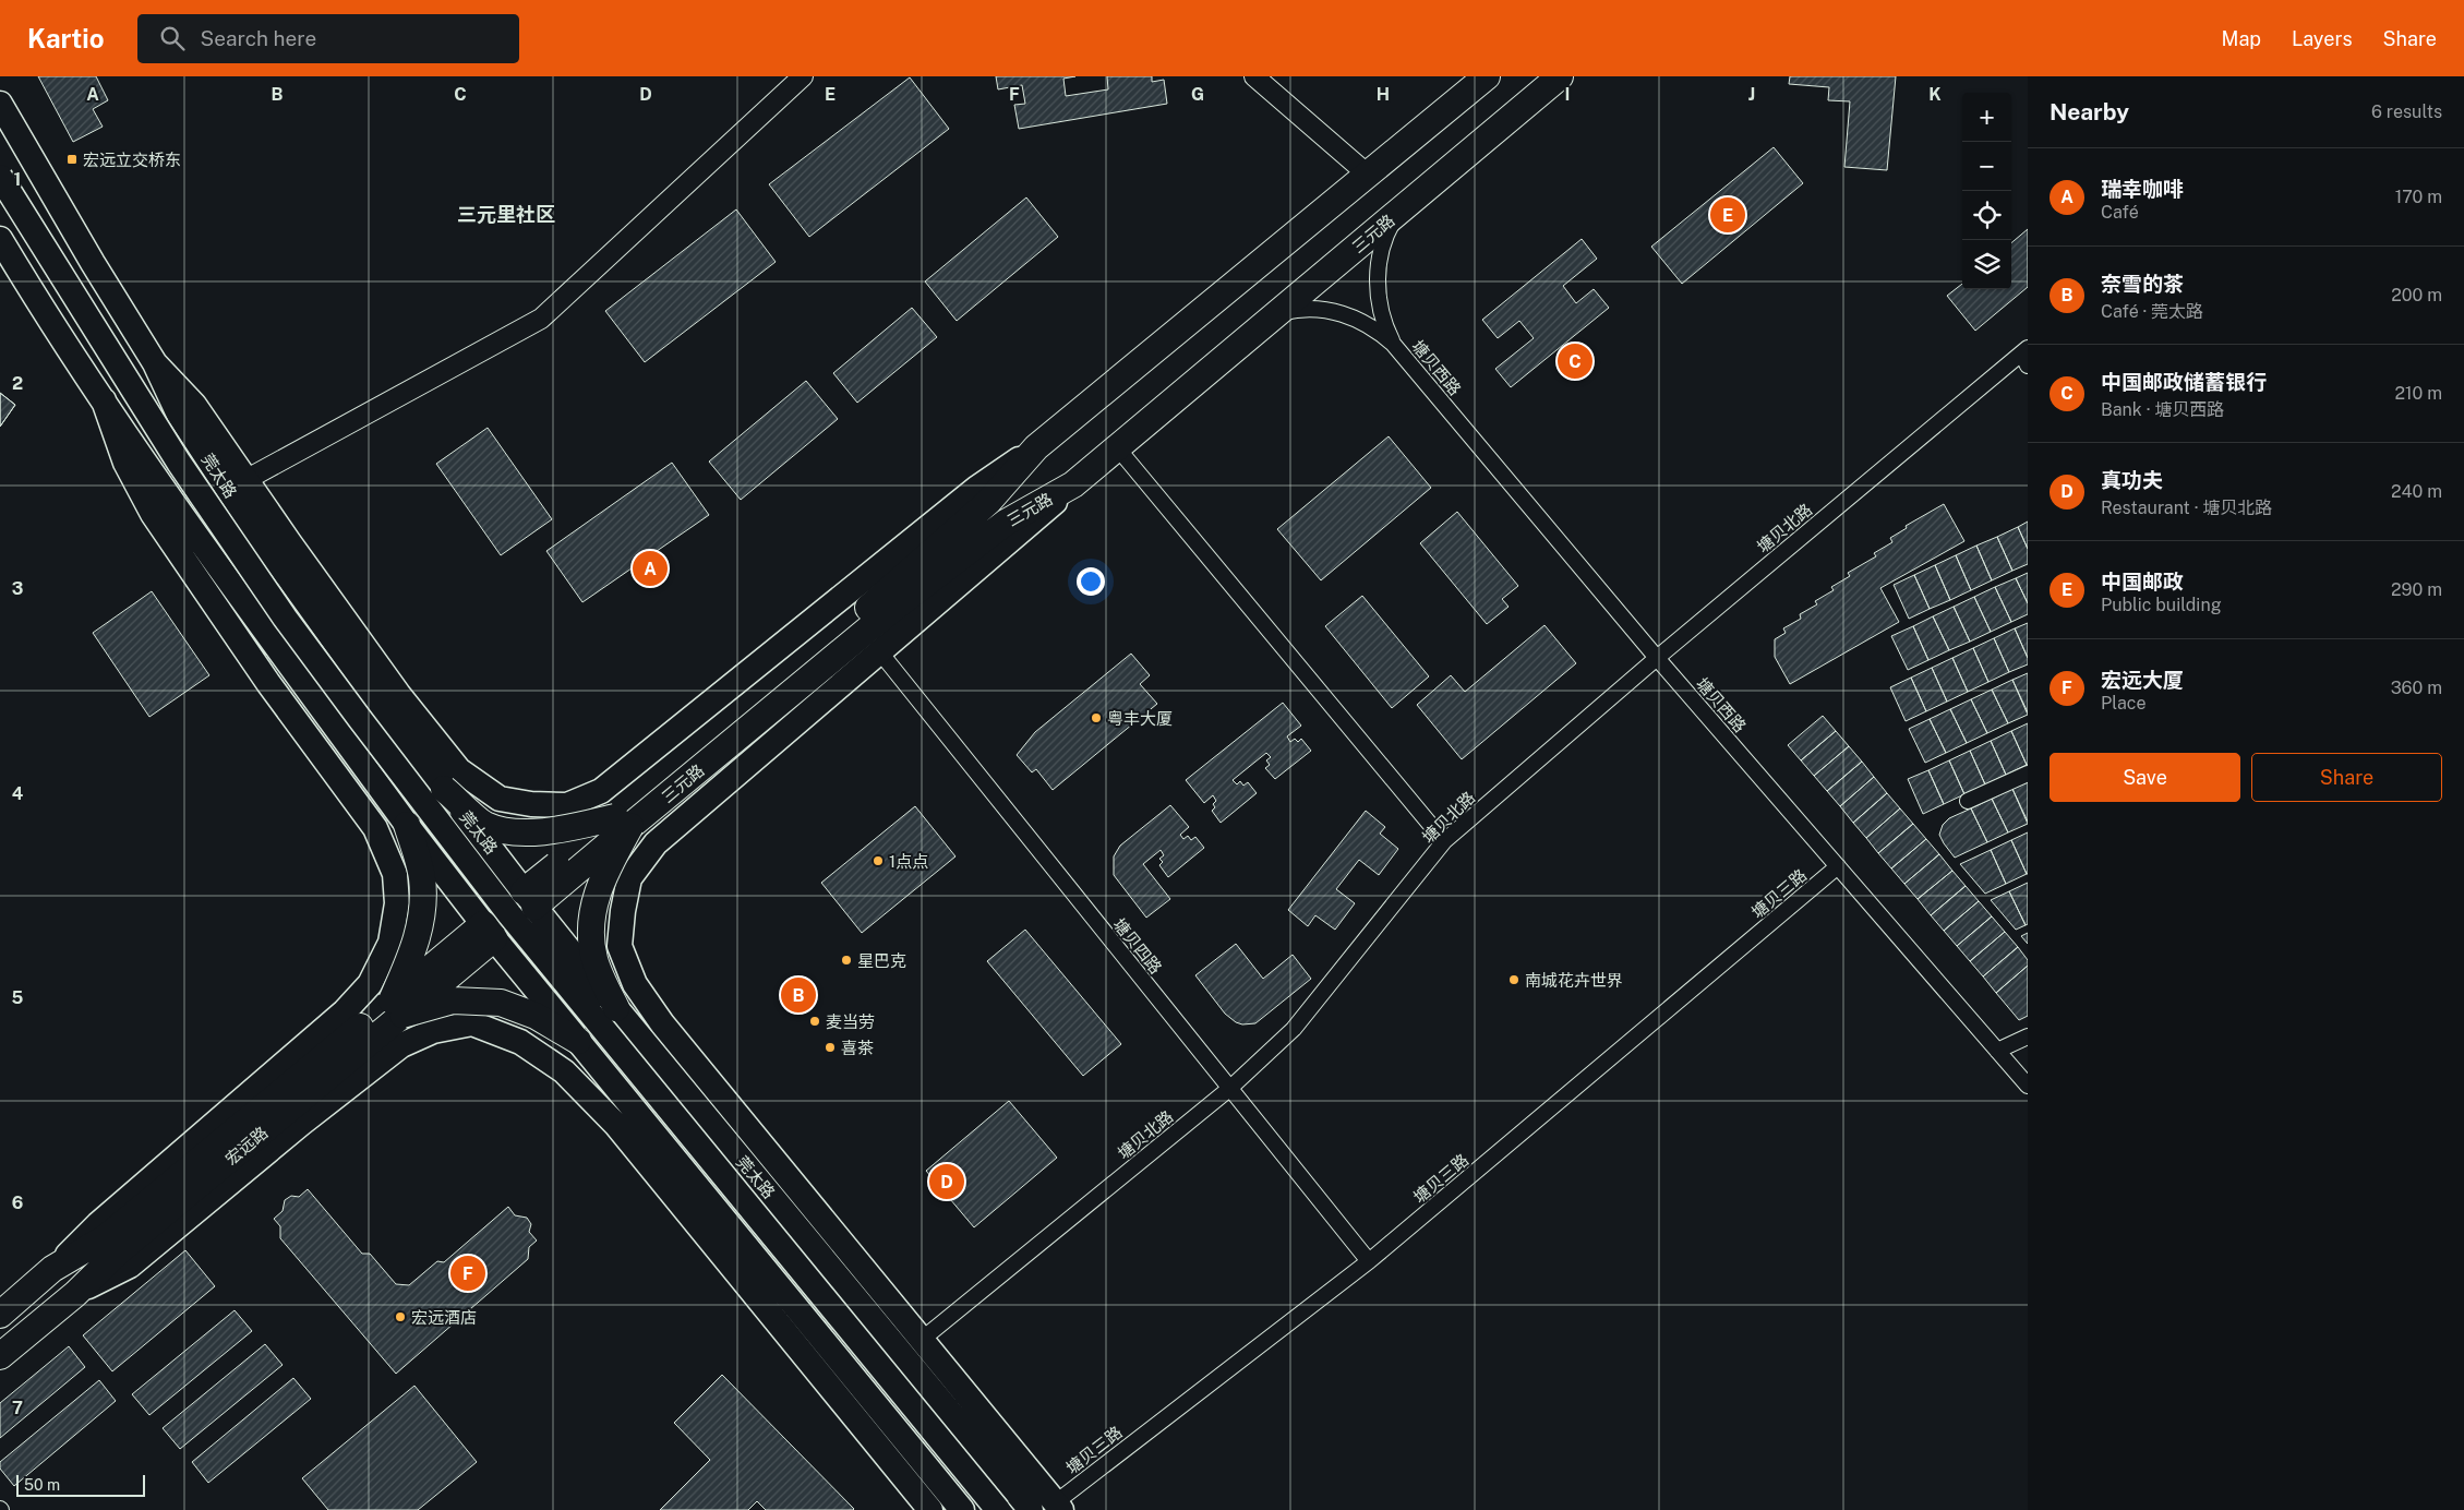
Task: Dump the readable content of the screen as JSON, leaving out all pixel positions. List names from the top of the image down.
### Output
{
  "streets": {
    "highway": ["三元路", "宏远路"],
    "main road": ["莞太路"],
    "street": [
      "塘贝西路",
      "塘贝北路",
      "塘贝三路",
      "塘贝四路"
    ]
  },
  "crossings": [
    ["三元路", "莞太路"],
    ["三元路", "宏远路"],
    ["塘贝西路", "塘贝北路"],
    ["塘贝西路", "塘贝三路"],
    ["塘贝北路", "塘贝四路"],
    ["塘贝三路", "塘贝四路"]
  ],
  "districts": ["三元里社区"],
  "places": {
    "transit": ["宏远立交桥东"],
    "other": [
      "粤丰大厦",
      "1点点",
      "星巴克",
      "南城花卉世界",
      "麦当劳",
      "喜茶",
      "宏远酒店"
    ]
  },
  "scale_bar": "50 m",
  "page": {
    "header": "Kartio",
    "search": "Search here",
    "nav": ["Map", "Layers", "Share"],
    "heading": ["Nearby", "6 results"],
    "map_buttons": ["+", "−"],
    "list": [
      {
        "mark": "A",
        "name": "瑞幸咖啡",
        "note": "Café",
        "value": "170 m"
      },
      {
        "mark": "B",
        "name": "奈雪的茶",
        "note": "Café · 莞太路",
        "value": "200 m"
      },
      {
        "mark": "C",
        "name": "中国邮政储蓄银行",
        "note": "Bank · 塘贝西路",
        "value": "210 m"
      },
      {
        "mark": "D",
        "name": "真功夫",
        "note": "Restaurant · 塘贝北路",
        "value": "240 m"
      },
      {
        "mark": "E",
        "name": "中国邮政",
        "note": "Public building",
        "value": "290 m"
      },
      {
        "mark": "F",
        "name": "宏远大厦",
        "note": "Place",
        "value": "360 m"
      }
    ],
    "pins": [
      "E",
      "C",
      "A",
      "B",
      "D",
      "F"
    ],
    "buttons": ["Save", "Share"],
    "scale": "50 m"
  },
  "grid": {
    "columns": [
      "A",
      "B",
      "C",
      "D",
      "E",
      "F",
      "G",
      "H",
      "I",
      "J",
      "K"
    ],
    "rows": [
      "1",
      "2",
      "3",
      "4",
      "5",
      "6",
      "7"
    ]
  }
}
